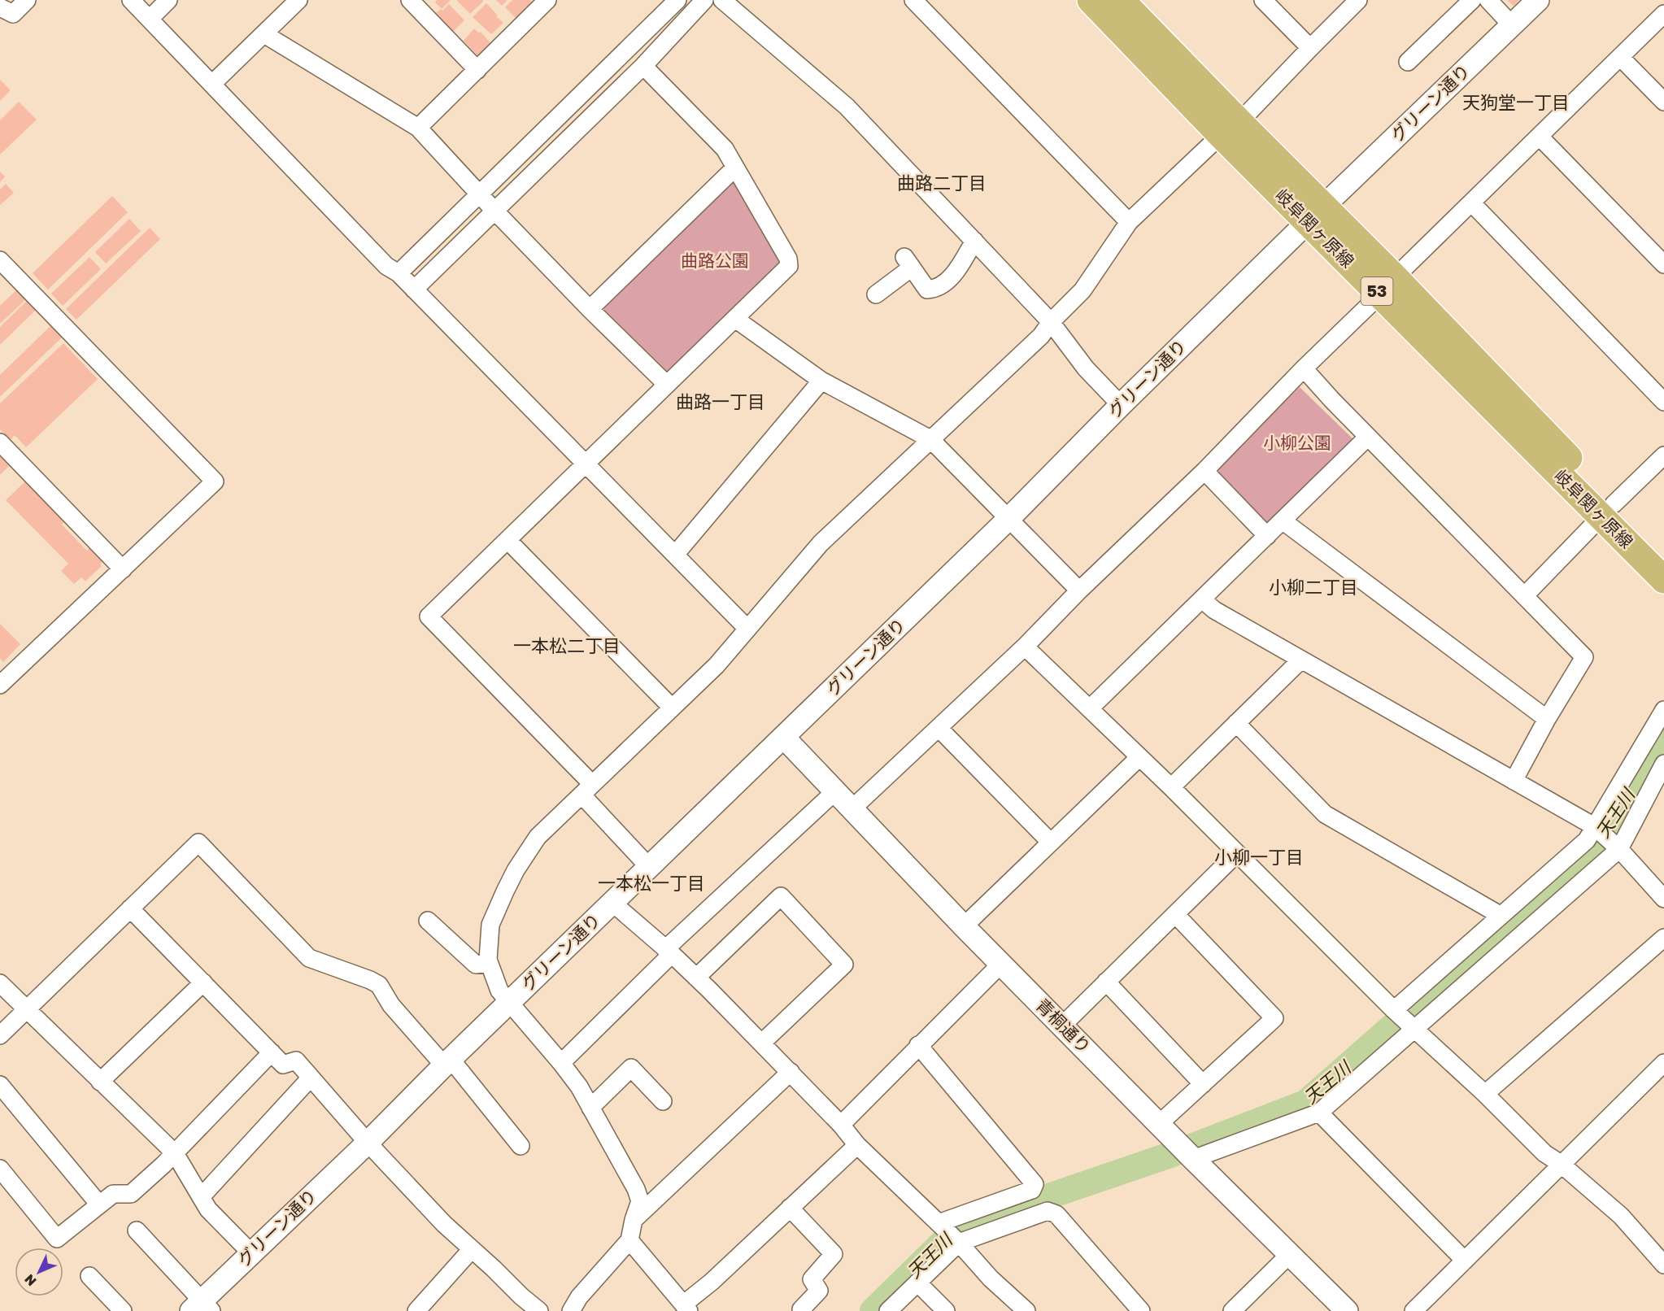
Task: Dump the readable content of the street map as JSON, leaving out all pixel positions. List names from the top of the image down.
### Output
{
  "streets": {
    "main road": ["岐阜関ヶ原線", "53"],
    "street": ["グリーン通り", "青桐通り"]
  },
  "crossings": [
    ["グリーン通り", "岐阜関ヶ原線"],
    ["グリーン通り", "青桐通り"]
  ],
  "districts": [
    "天狗堂一丁目",
    "曲路二丁目",
    "曲路一丁目",
    "小柳二丁目",
    "一本松二丁目",
    "小柳一丁目",
    "一本松一丁目"
  ],
  "water": ["天王川"],
  "parks": ["曲路公園", "小柳公園"],
  "north": "bottom left"
}
